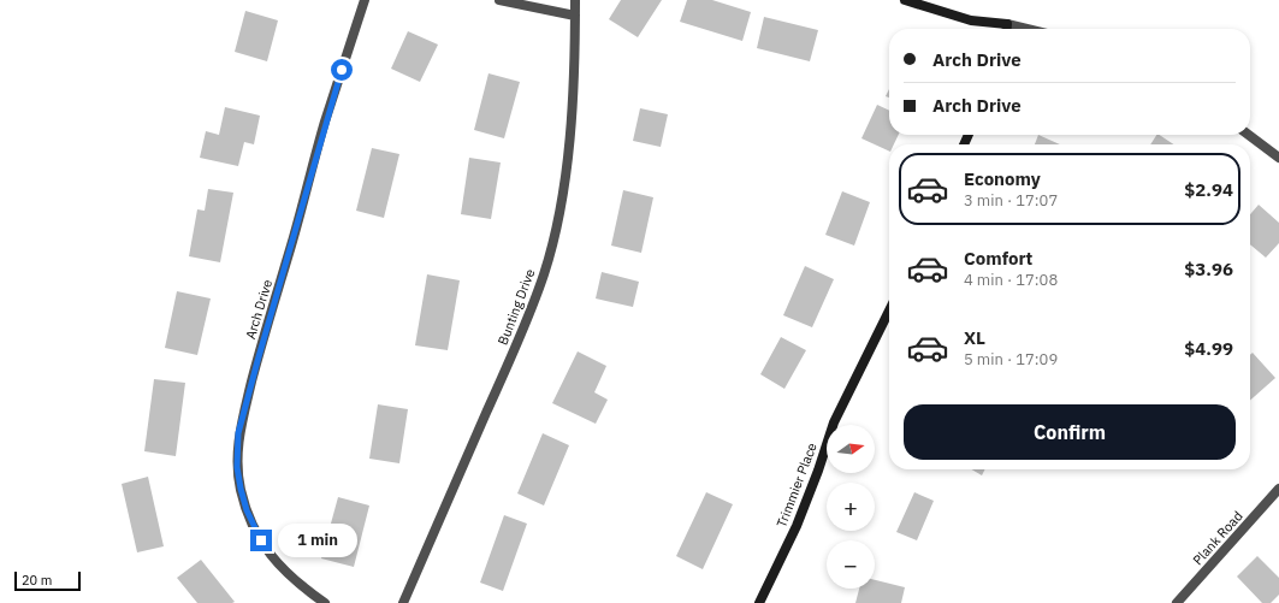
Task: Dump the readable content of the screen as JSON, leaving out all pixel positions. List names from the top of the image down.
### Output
{
  "streets": {
    "street": [
      "Bunting Drive",
      "Arch Drive",
      "Trimmier Place",
      "Plank Road"
    ]
  },
  "scale_bar": "20 m",
  "north": "right",
  "page": {
    "banner": ["Arch Drive", "Arch Drive"],
    "list": [
      {
        "name": "Economy",
        "note": "3 min · 17:07",
        "value": "$2.94"
      },
      {
        "name": "Comfort",
        "note": "4 min · 17:08",
        "value": "$3.96"
      },
      {
        "name": "XL",
        "note": "5 min · 17:09",
        "value": "$4.99"
      }
    ],
    "buttons": "Confirm",
    "map_buttons": ["+", "−"],
    "bubble": "1 min",
    "scale": "20 m"
  }
}
